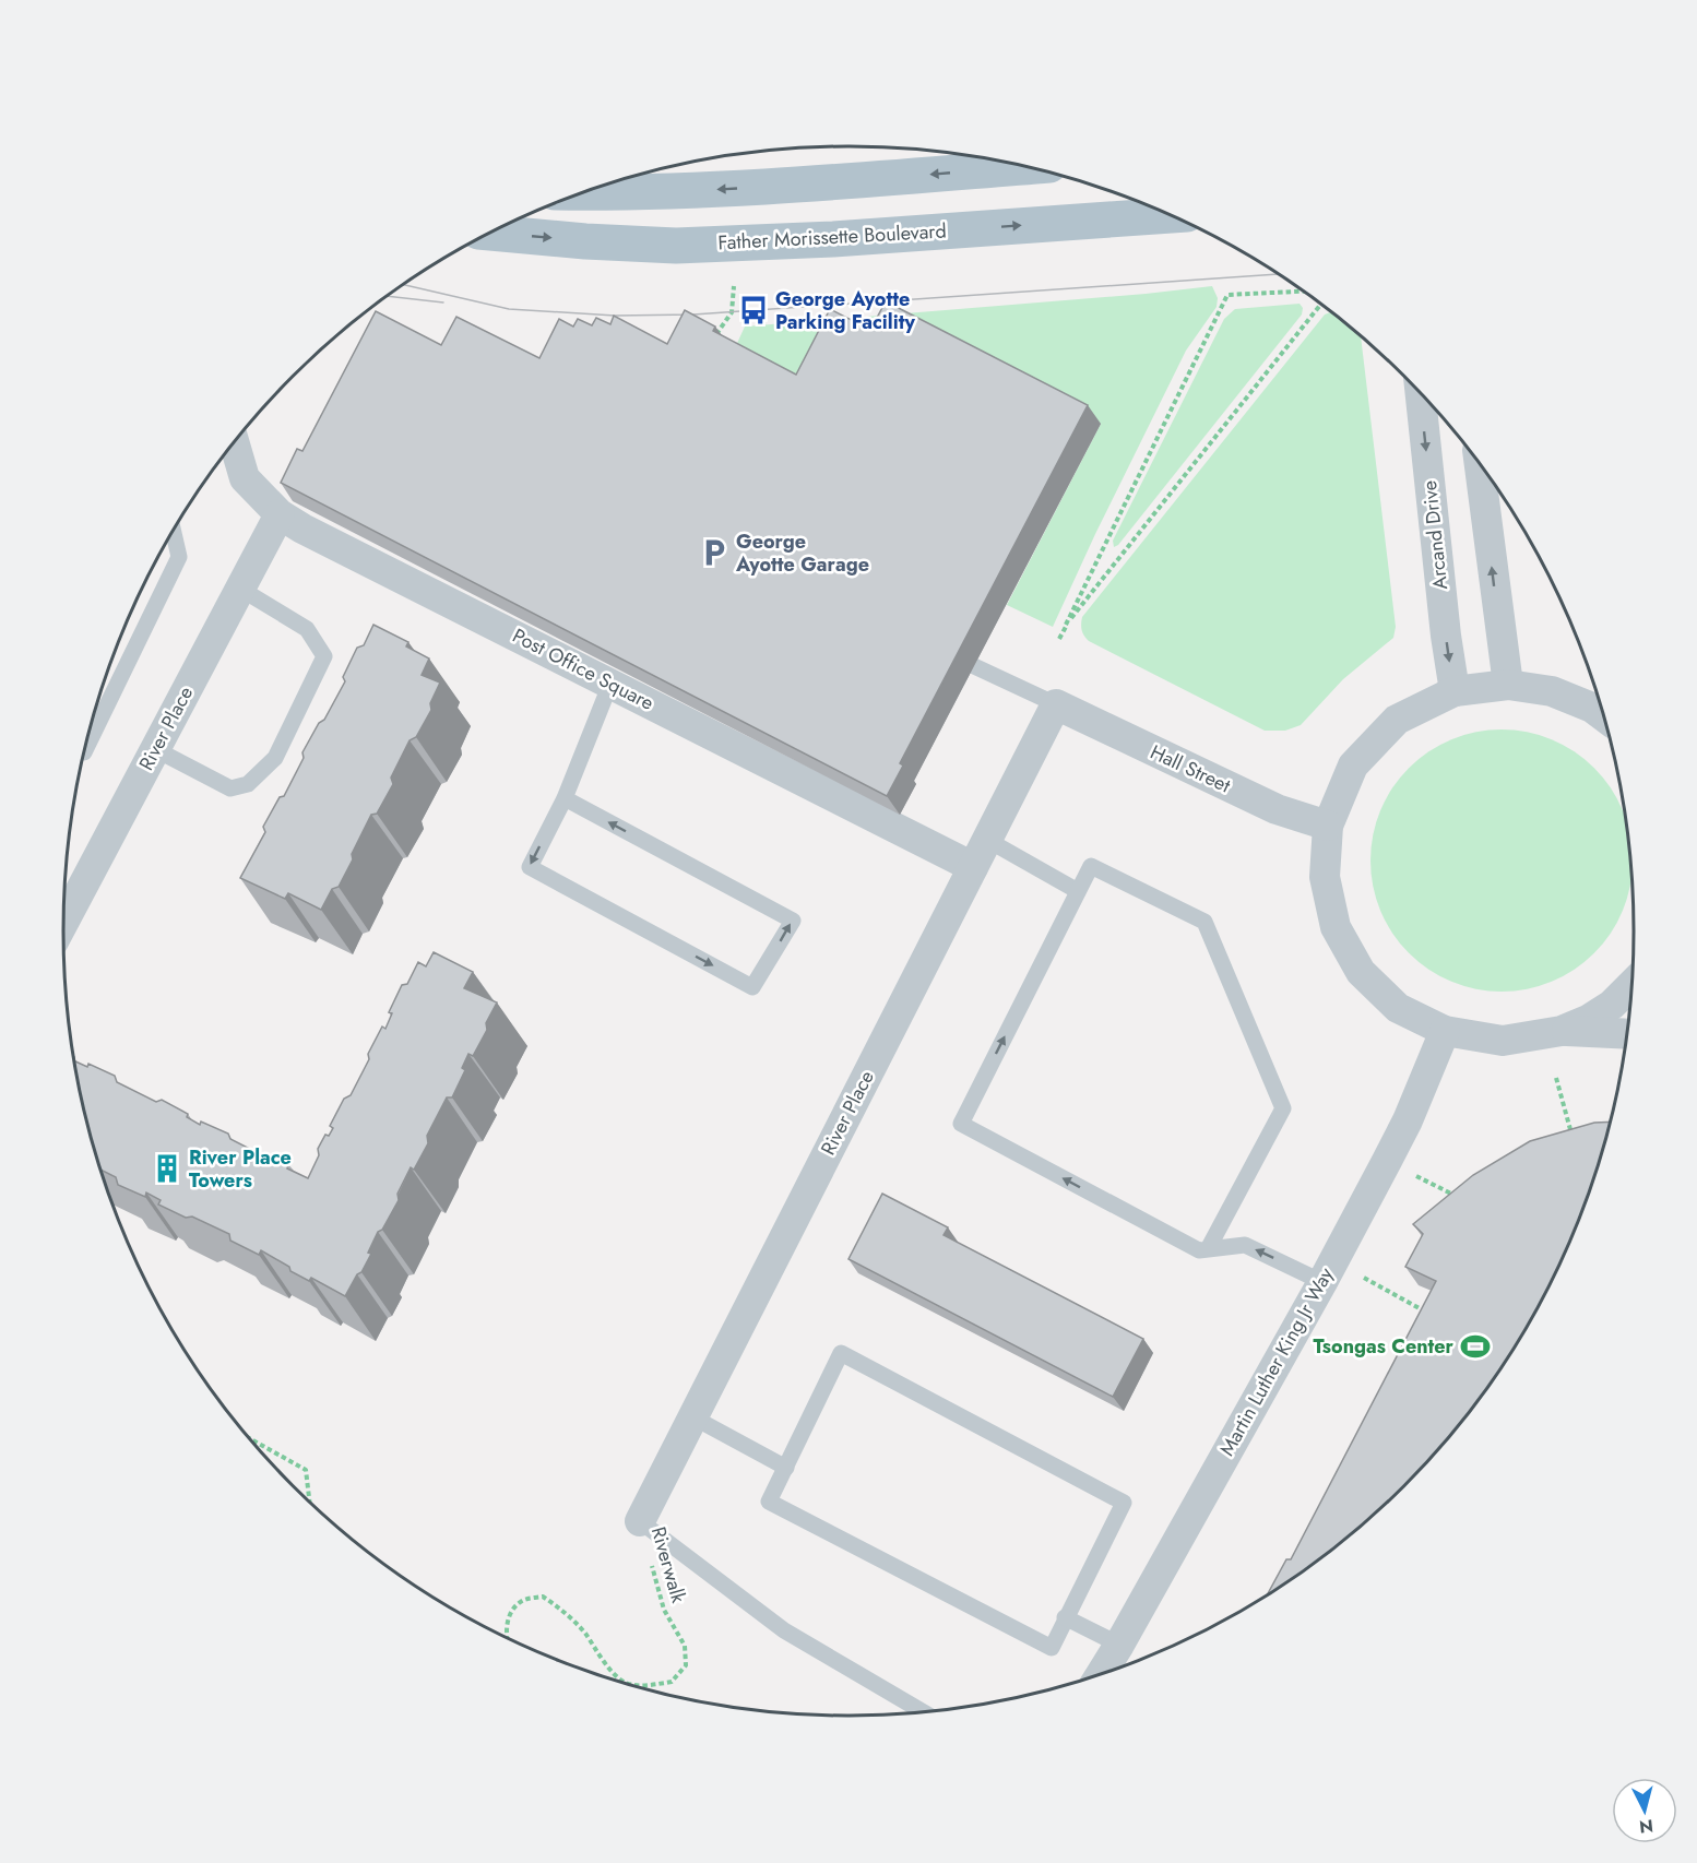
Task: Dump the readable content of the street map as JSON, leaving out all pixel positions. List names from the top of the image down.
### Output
{
  "streets": {
    "main road": ["Father Morissette Boulevard"],
    "street": [
      "Arcand Drive",
      "Post Office Square",
      "River Place",
      "Hall Street",
      "Martin Luther King Jr Way"
    ],
    "path": ["Riverwalk"]
  },
  "crossings": [
    ["Post Office Square", "River Place"],
    ["River Place", "Hall Street"],
    ["River Place", "Riverwalk"]
  ],
  "places": {
    "bus stop": ["George Ayotte Parking Facility"],
    "parking": ["George Ayotte Garage"],
    "building": ["River Place Towers"],
    "sports": ["Tsongas Center"]
  },
  "north": "bottom"
}
